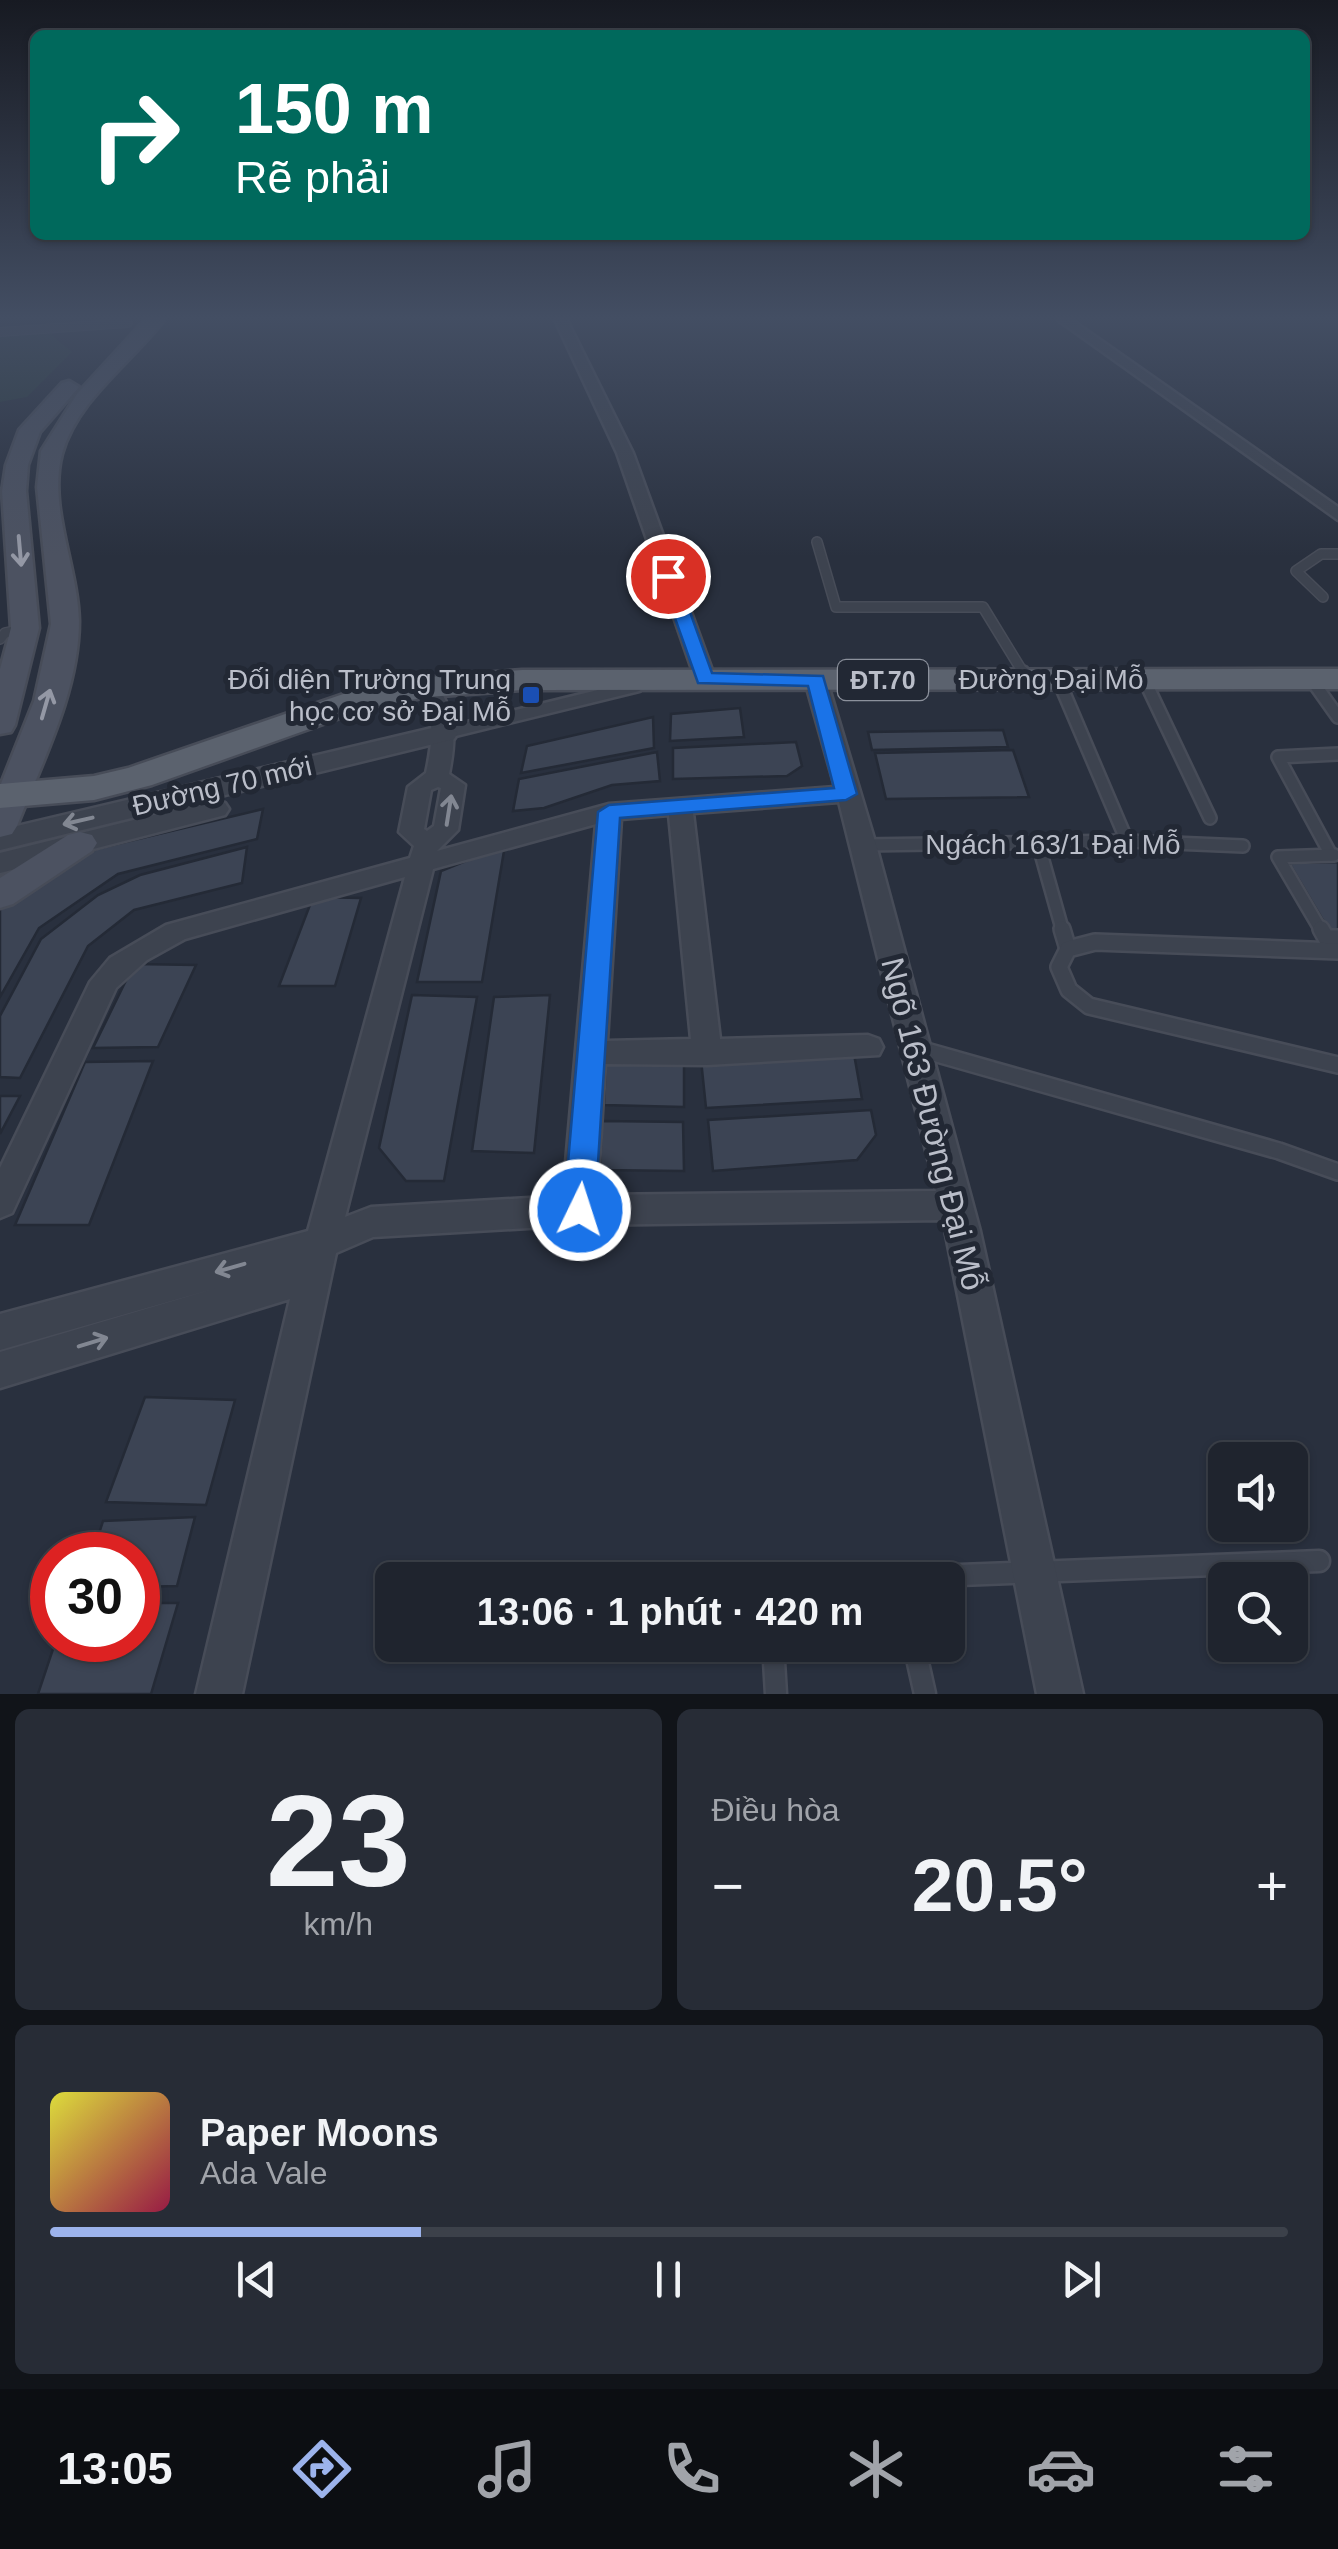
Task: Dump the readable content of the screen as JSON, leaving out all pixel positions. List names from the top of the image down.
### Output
{
  "streets": {
    "main road": ["Đường Đại Mỗ", "ĐT.70"],
    "street": ["Đường 70 mới", "Ngõ 163 Đường Đại Mỗ"],
    "lane": ["Ngách 163/1 Đại Mỗ"]
  },
  "crossings": [
    ["Đường Đại Mỗ", "Ngõ 163 Đường Đại Mỗ"],
    ["Ngách 163/1 Đại Mỗ", "Ngõ 163 Đường Đại Mỗ"]
  ],
  "places": {
    "transit": ["Đối diện Trường Trung học cơ sở Đại Mỗ"]
  },
  "page": {
    "turn": ["150 m", "Rẽ phải"],
    "limit": "30",
    "trip": "13:06 · 1 phút · 420 m",
    "tile": [
      ["23", "km/h"],
      "Điều hòa"
    ],
    "heat": ["−", "20.5°", "+"],
    "song": ["Paper Moons", "Ada Vale"],
    "tabs": "13:05"
  }
}
